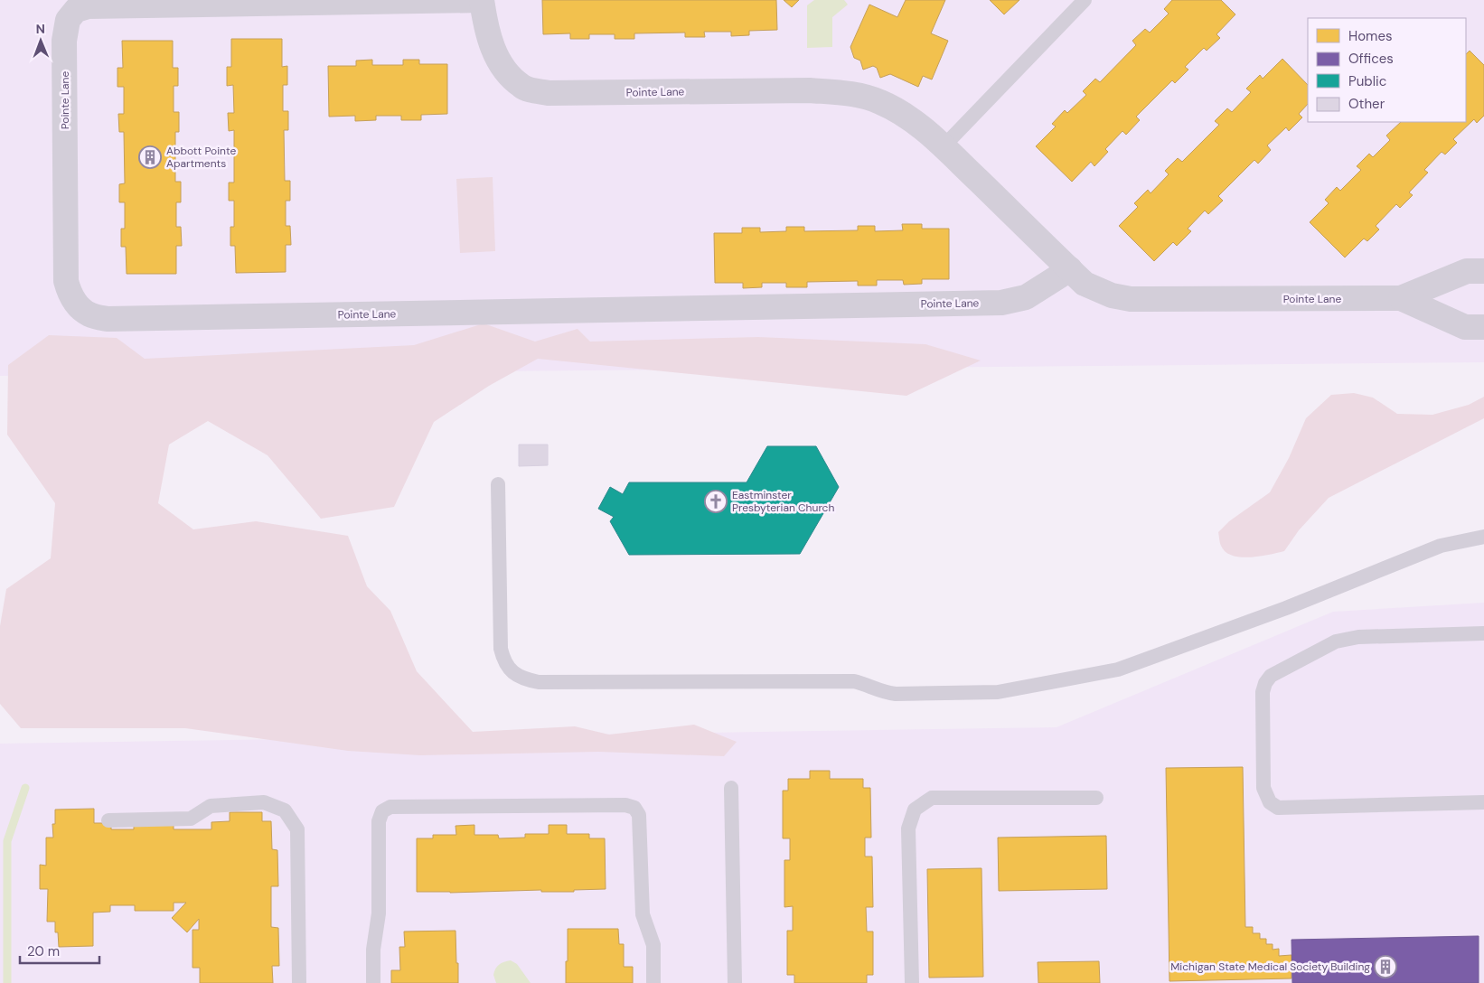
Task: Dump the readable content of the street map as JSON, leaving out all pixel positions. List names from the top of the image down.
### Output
{
  "streets": {
    "street": ["Pointe Lane"]
  },
  "places": {
    "building": ["Abbott Pointe Apartments", "Michigan State Medical Society Building"],
    "church": ["Eastminster Presbyterian Church"]
  },
  "legend": [
    "Homes",
    "Offices",
    "Public",
    "Other"
  ],
  "scale_bar": "20 m",
  "north": "top"
}
